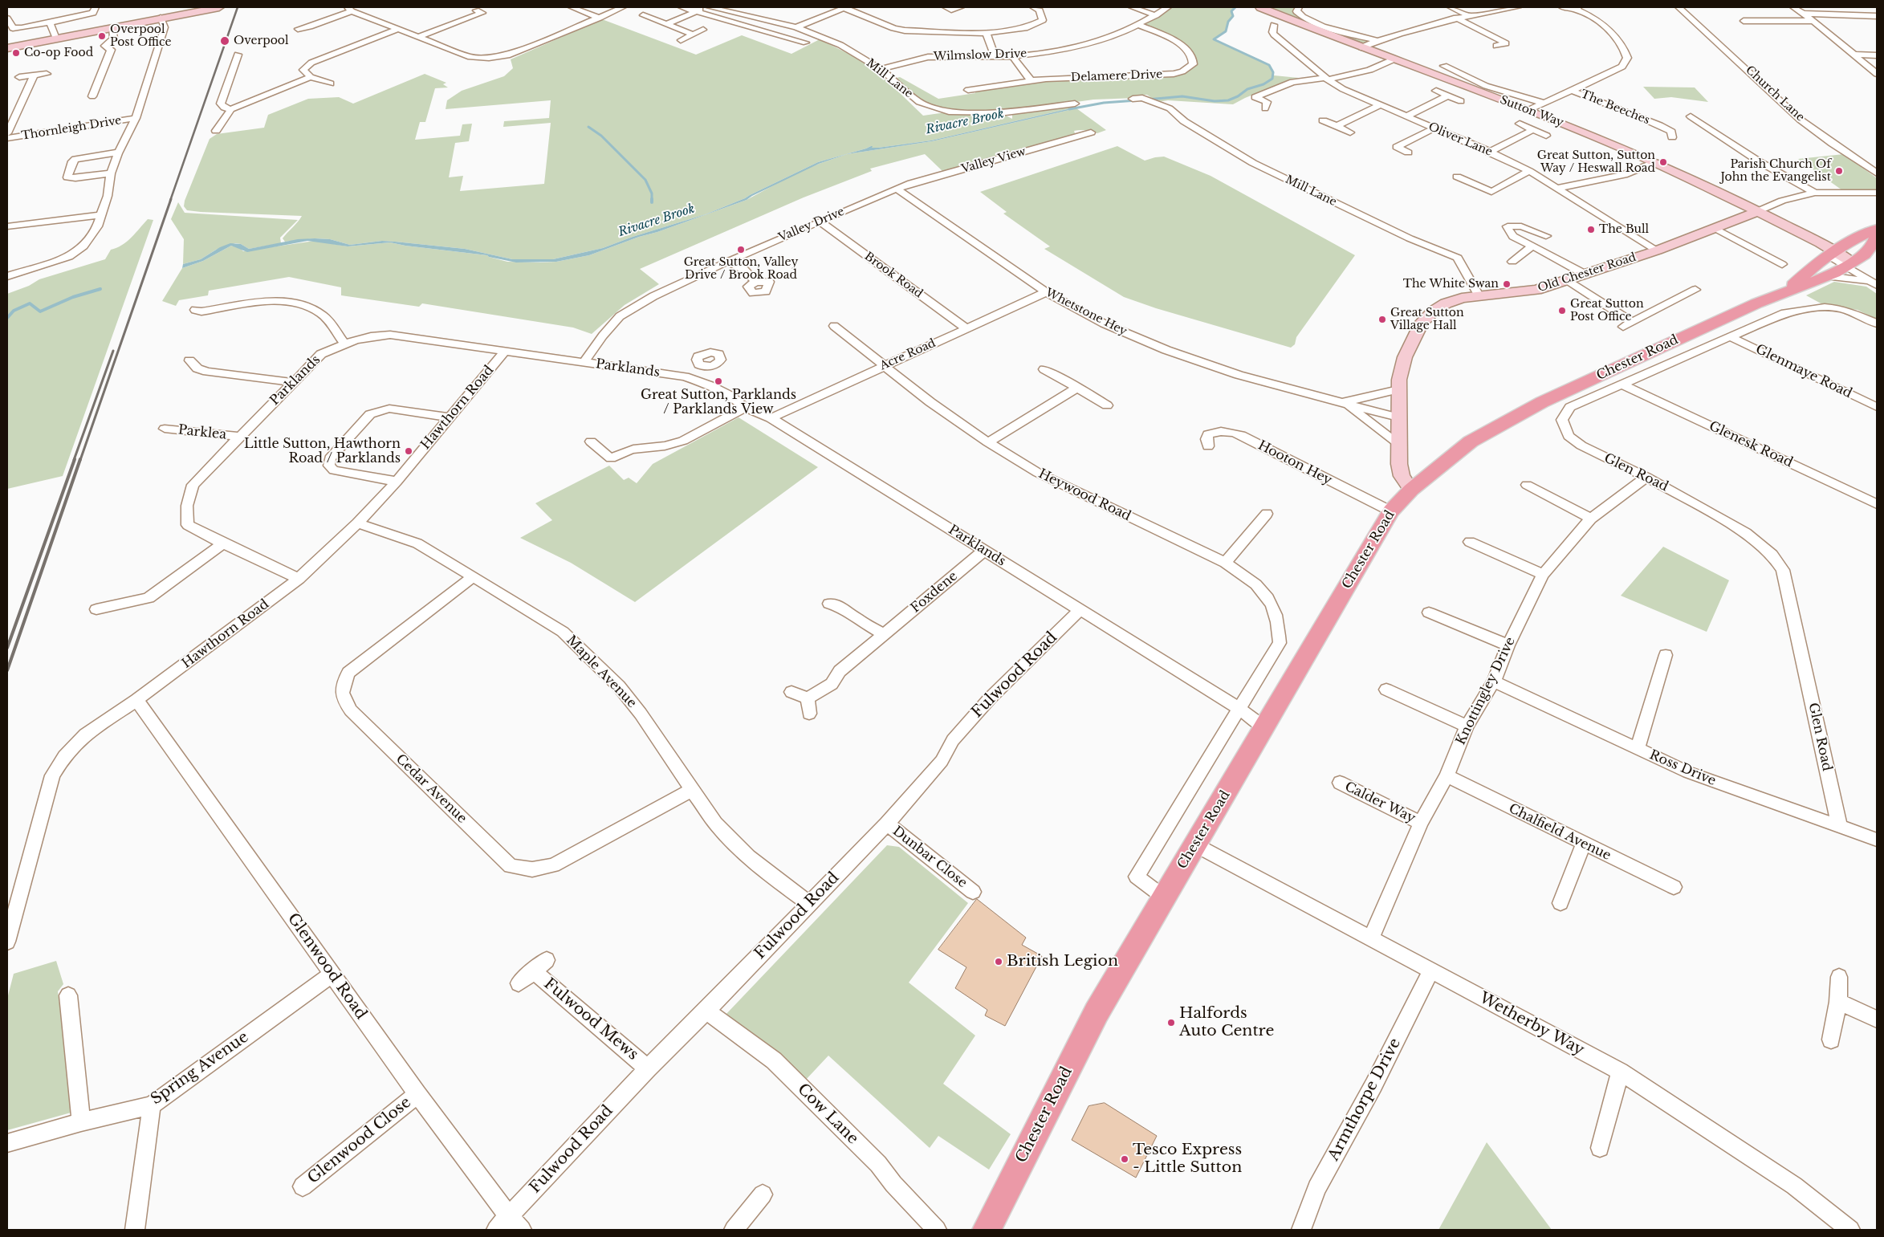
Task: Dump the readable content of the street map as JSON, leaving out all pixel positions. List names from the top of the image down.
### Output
{
  "streets": {
    "main road": ["Sutton Way", "Old Chester Road", "Chester Road"],
    "street": [
      "Wilmslow Drive",
      "Delamere Drive",
      "Mill Lane",
      "Church Lane",
      "The Beeches",
      "Thornleigh Drive",
      "Oliver Lane",
      "Valley View",
      "Valley Drive",
      "Brook Road",
      "Whetstone Hey",
      "Acre Road",
      "Parklands",
      "Glenmaye Road",
      "Hawthorn Road",
      "Parklea",
      "Glenesk Road",
      "Hooton Hey",
      "Glen Road",
      "Heywood Road",
      "Foxdene",
      "Maple Avenue",
      "Fulwood Road",
      "Knottingley Drive",
      "Ross Drive",
      "Cedar Avenue",
      "Calder Way",
      "Chalfield Avenue",
      "Dunbar Close",
      "Glenwood Road",
      "Fulwood Mews",
      "Wetherby Way",
      "Spring Avenue",
      "Armthorpe Drive",
      "Cow Lane",
      "Glenwood Close"
    ]
  },
  "crossings": [
    ["Wilmslow Drive", "Delamere Drive"],
    ["Wilmslow Drive", "Mill Lane"],
    ["Mill Lane", "Old Chester Road"],
    ["Sutton Way", "Old Chester Road"],
    ["Sutton Way", "Chester Road"],
    ["Oliver Lane", "Old Chester Road"],
    ["Valley View", "Valley Drive"],
    ["Valley View", "Whetstone Hey"],
    ["Valley Drive", "Brook Road"],
    ["Valley Drive", "Whetstone Hey"],
    ["Valley Drive", "Parklands"],
    ["Old Chester Road", "Whetstone Hey"],
    ["Old Chester Road", "Chester Road"],
    ["Brook Road", "Acre Road"],
    ["Whetstone Hey", "Acre Road"],
    ["Acre Road", "Parklands"],
    ["Acre Road", "Heywood Road"],
    ["Chester Road", "Parklands"],
    ["Chester Road", "Hooton Hey"],
    ["Chester Road", "Wetherby Way"],
    ["Parklands", "Hawthorn Road"],
    ["Parklands", "Parklea"],
    ["Parklands", "Heywood Road"],
    ["Parklands", "Foxdene"],
    ["Parklands", "Fulwood Road"],
    ["Glenmaye Road", "Glen Road"],
    ["Hawthorn Road", "Maple Avenue"],
    ["Hawthorn Road", "Glenwood Road"],
    ["Glenesk Road", "Glen Road"],
    ["Glen Road", "Knottingley Drive"],
    ["Glen Road", "Ross Drive"],
    ["Maple Avenue", "Fulwood Road"],
    ["Maple Avenue", "Cedar Avenue"],
    ["Fulwood Road", "Dunbar Close"],
    ["Fulwood Road", "Glenwood Road"],
    ["Fulwood Road", "Fulwood Mews"],
    ["Fulwood Road", "Cow Lane"],
    ["Knottingley Drive", "Ross Drive"],
    ["Knottingley Drive", "Calder Way"],
    ["Knottingley Drive", "Chalfield Avenue"],
    ["Knottingley Drive", "Wetherby Way"],
    ["Glenwood Road", "Spring Avenue"],
    ["Glenwood Road", "Glenwood Close"],
    ["Wetherby Way", "Armthorpe Drive"]
  ],
  "water": ["Rivacre Brook"],
  "places": [
    "Overpool Post Office",
    "Overpool",
    "Co-op Food",
    "Great Sutton, Sutton Way / Heswall Road",
    "Parish Church Of John the Evangelist",
    "The Bull",
    "Great Sutton, Valley Drive / Brook Road",
    "The White Swan",
    "Great Sutton Post Office",
    "Great Sutton Village Hall",
    "Great Sutton, Parklands / Parklands View",
    "Little Sutton, Hawthorn Road / Parklands",
    "British Legion",
    "Halfords Auto Centre",
    "Tesco Express - Little Sutton"
  ]
}
